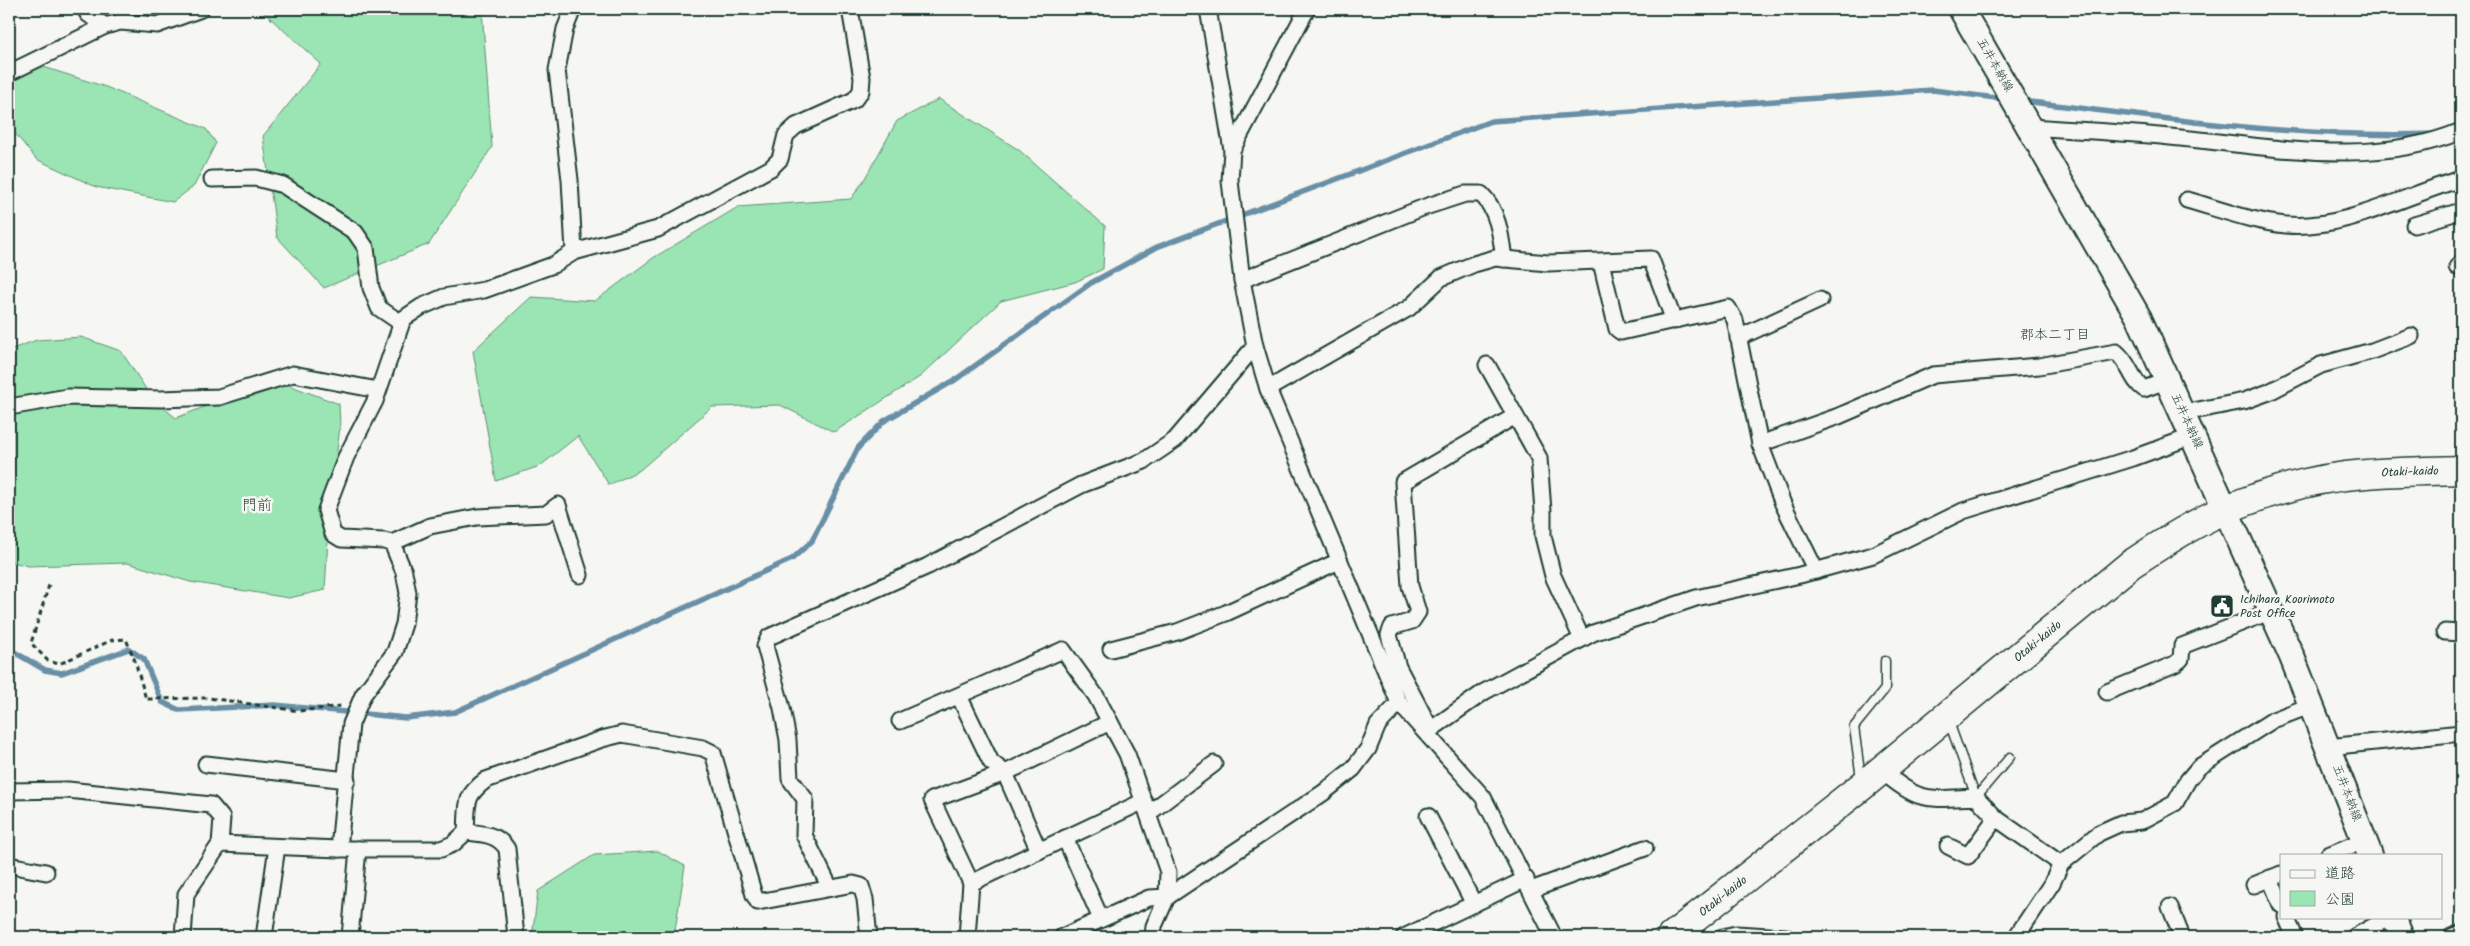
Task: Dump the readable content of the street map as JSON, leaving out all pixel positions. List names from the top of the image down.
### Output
{
  "streets": {
    "highway": ["Otaki-kaido"],
    "main road": ["五井本納線"]
  },
  "crossings": [
    ["五井本納線", "Otaki-kaido"]
  ],
  "districts": ["郡本二丁目", "門前"],
  "places": {
    "public building": ["Ichihara Koorimoto Post Office"]
  },
  "legend": ["道路", "公園"]
}
